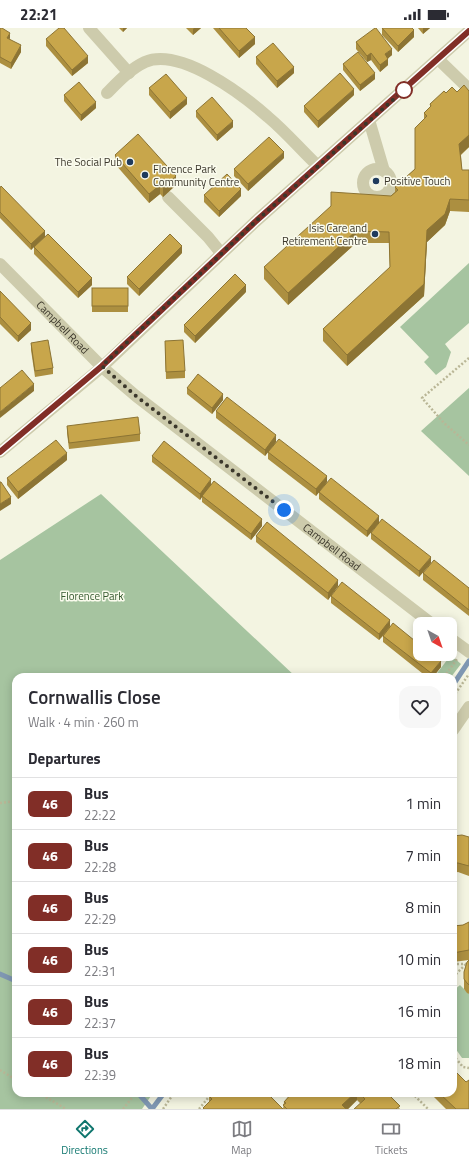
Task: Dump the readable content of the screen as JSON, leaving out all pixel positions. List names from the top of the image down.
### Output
{
  "streets": {
    "street": ["Campbell Road"]
  },
  "parks": ["Florence Park"],
  "places": [
    "The Social Pub",
    "Florence Park Community Centre",
    "Positive Touch",
    "Isis Care and Retirement Centre"
  ],
  "lines": ["bus line 46"],
  "north": "bottom right",
  "page": {
    "status": "22:21",
    "heading": [
      ["Cornwallis Close", "Walk · 4 min · 260 m"],
      "Departures"
    ],
    "list": [
      {
        "mark": "46",
        "name": "Bus",
        "note": "22:22",
        "value": "1 min"
      },
      {
        "mark": "46",
        "name": "Bus",
        "note": "22:28",
        "value": "7 min"
      },
      {
        "mark": "46",
        "name": "Bus",
        "note": "22:29",
        "value": "8 min"
      },
      {
        "mark": "46",
        "name": "Bus",
        "note": "22:31",
        "value": "10 min"
      },
      {
        "mark": "46",
        "name": "Bus",
        "note": "22:37",
        "value": "16 min"
      },
      {
        "mark": "46",
        "name": "Bus",
        "note": "22:39",
        "value": "18 min"
      }
    ],
    "tabs": ["Directions", "Map", "Tickets"]
  }
}
